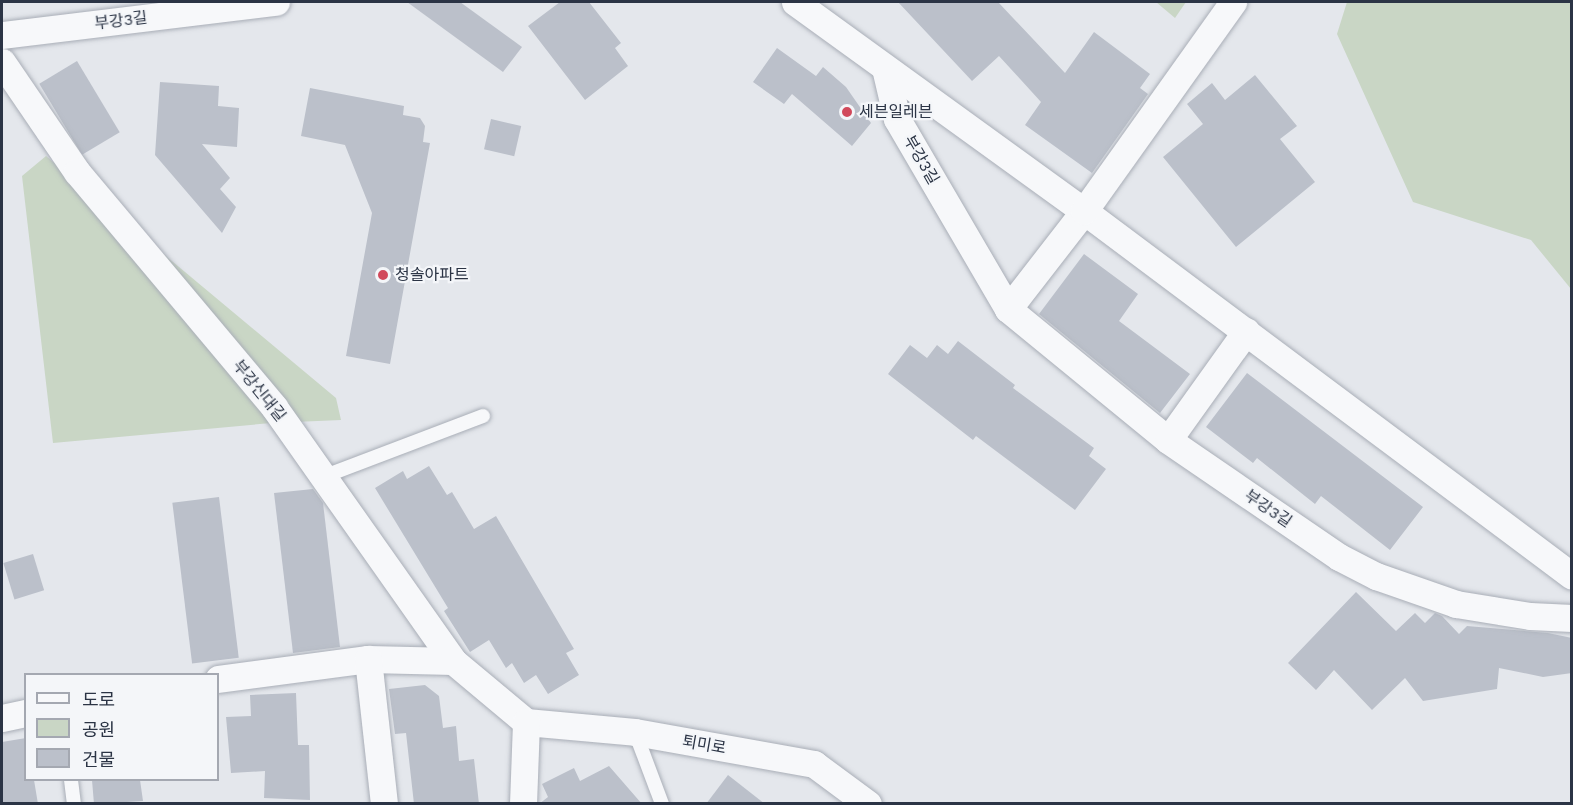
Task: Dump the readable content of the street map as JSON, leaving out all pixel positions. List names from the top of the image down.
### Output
{
  "streets": {
    "street": ["부강3길", "부강신대길", "퇴미로"]
  },
  "places": ["세븐일레븐", "청솔아파트"],
  "legend": ["도로", "공원", "건물"]
}
